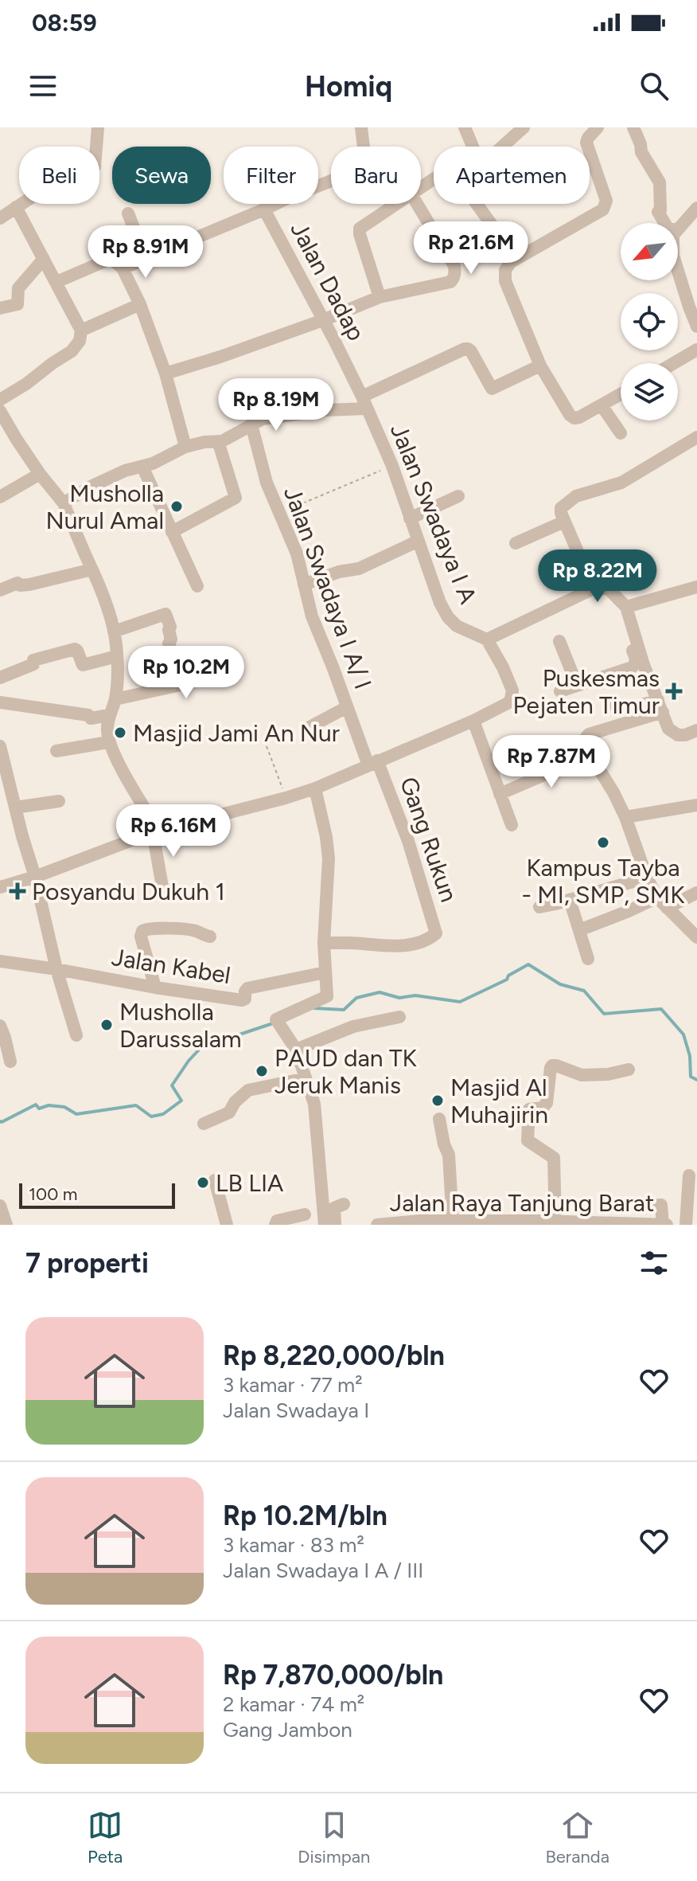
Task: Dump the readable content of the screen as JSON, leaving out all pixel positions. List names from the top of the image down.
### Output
{
  "streets": {
    "street": [
      "Jalan Dadap",
      "Jalan Swadaya I A",
      "Jalan Swadaya I A/ I",
      "Gang Rukun",
      "Jalan Kabel",
      "Jalan Raya Tanjung Barat"
    ]
  },
  "crossings": [
    ["Jalan Dadap", "Jalan Swadaya I A"],
    ["Jalan Swadaya I A", "Jalan Swadaya I A/ I"],
    ["Jalan Swadaya I A/ I", "Gang Rukun"]
  ],
  "places": {
    "other": [
      "Musholla Nurul Amal",
      "Masjid Jami An Nur",
      "Kampus Tayba - MI, SMP, SMK",
      "Musholla Darussalam",
      "PAUD dan TK Jeruk Manis",
      "Masjid Al Muhajirin",
      "LB LIA"
    ],
    "health": ["Puskesmas Pejaten Timur", "Posyandu Dukuh 1"]
  },
  "scale_bar": "100 m",
  "north": "bottom left",
  "page": {
    "status": "08:59",
    "header": "Homiq",
    "chip": [
      "Beli",
      "Sewa",
      "Filter",
      "Baru",
      "Apartemen"
    ],
    "price": [
      "Rp 21.6M",
      "Rp 8.91M",
      "Rp 8.19M",
      "Rp 8.22M",
      "Rp 10.2M",
      "Rp 7.87M",
      "Rp 6.16M"
    ],
    "scale": "100 m",
    "heading": "7 properti",
    "list": [
      {
        "name": "Rp 8,220,000/bln",
        "note": "3 kamar · 77 m² · Jalan Swadaya I"
      },
      {
        "name": "Rp 10.2M/bln",
        "note": "3 kamar · 83 m² · Jalan Swadaya I A / III"
      },
      {
        "name": "Rp 7,870,000/bln",
        "note": "2 kamar · 74 m² · Gang Jambon"
      }
    ],
    "tabs": ["Peta", "Disimpan", "Beranda"]
  }
}
